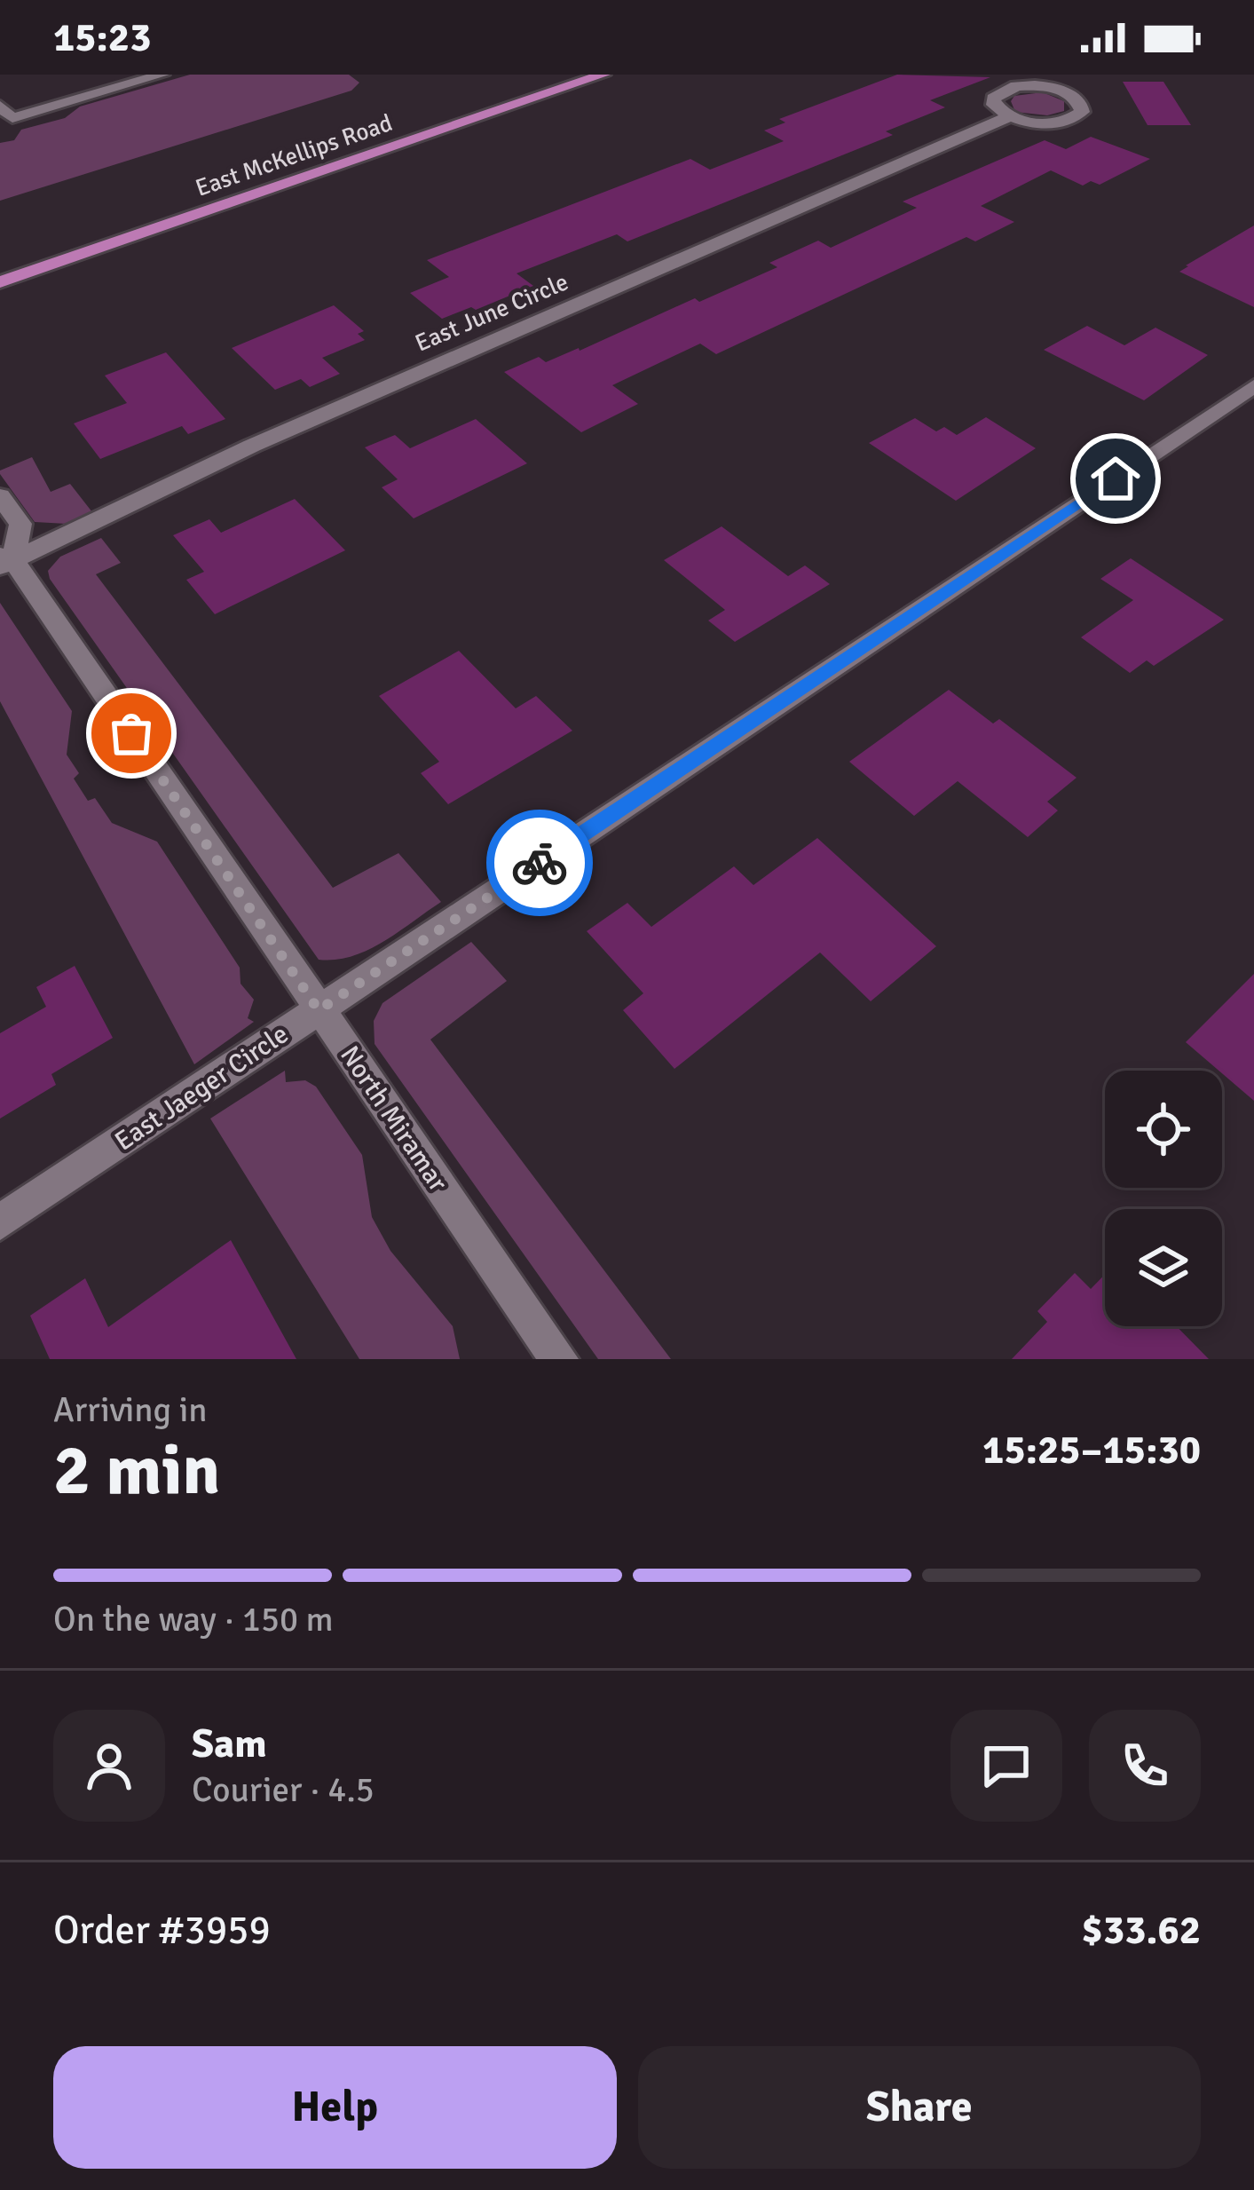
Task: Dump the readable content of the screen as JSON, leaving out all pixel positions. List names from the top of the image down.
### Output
{
  "streets": {
    "main road": ["East McKellips Road"],
    "street": ["East June Circle", "East Jaeger Circle", "North Miramar"]
  },
  "crossings": [
    ["East June Circle", "North Miramar"],
    ["East Jaeger Circle", "North Miramar"]
  ],
  "page": {
    "status": "15:23",
    "heading": ["2 min", "Arriving in", "15:25–15:30"],
    "panel": [
      "Sam",
      "Courier · 4.5",
      "Order #3959",
      "$33.62"
    ],
    "bar": "On the way · 150 m",
    "buttons": ["Help", "Share"]
  }
}
